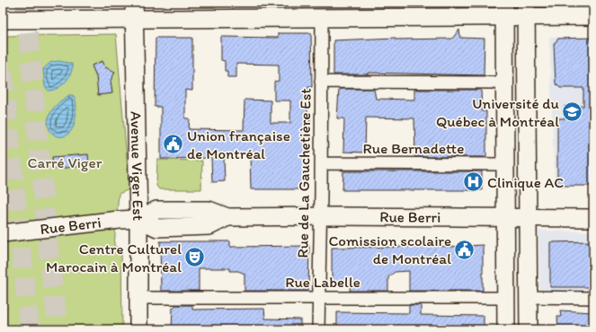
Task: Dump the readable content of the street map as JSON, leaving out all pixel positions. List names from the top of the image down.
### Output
{
  "streets": {
    "main road": ["Avenue Viger Est", "Rue Berri"],
    "street": ["Rue Bernadette", "Rue de La Gauchetière Est", "Rue Labelle"]
  },
  "crossings": [
    ["Rue Bernadette", "Rue de La Gauchetière Est"],
    ["Avenue Viger Est", "Rue Berri"],
    ["Avenue Viger Est", "Rue Labelle"],
    ["Rue de La Gauchetière Est", "Rue Berri"],
    ["Rue de La Gauchetière Est", "Rue Labelle"]
  ],
  "parks": ["Carré Viger"],
  "places": {
    "school or university": ["Université du Québec à Montréal"],
    "public building": ["Union française de Montréal", "Comission scolaire de Montréal"],
    "hospital": ["Clinique AC"],
    "theatre": ["Centre Culturel Marocain à Montréal"]
  }
}
